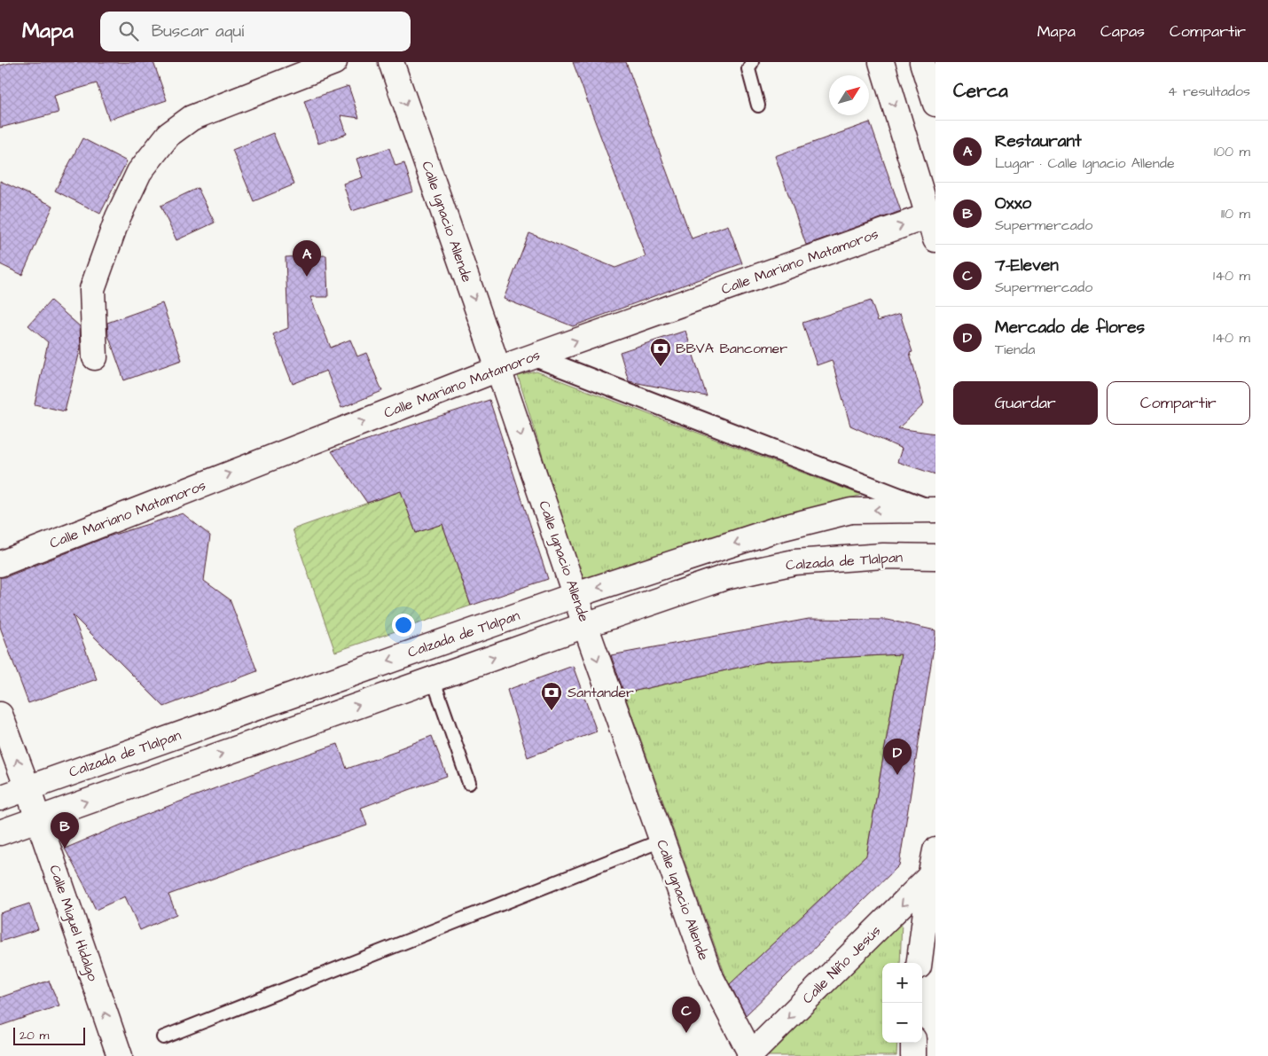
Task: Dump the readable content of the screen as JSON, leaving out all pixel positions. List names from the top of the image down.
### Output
{
  "streets": {
    "street": [
      "Calle Ignacio Allende",
      "Calle Mariano Matamoros",
      "Calzada de Tlalpan",
      "Calle Miguel Hidalgo",
      "Calle Niño Jesús"
    ]
  },
  "crossings": [
    ["Calle Ignacio Allende", "Calle Mariano Matamoros"],
    ["Calle Ignacio Allende", "Calzada de Tlalpan"],
    ["Calle Ignacio Allende", "Calle Niño Jesús"],
    ["Calzada de Tlalpan", "Calle Miguel Hidalgo"]
  ],
  "one_way": [
    "Calle Ignacio Allende",
    "Calle Mariano Matamoros",
    "Calle Miguel Hidalgo",
    "Calle Niño Jesús"
  ],
  "places": {
    "bank": ["BBVA Bancomer", "Santander"]
  },
  "scale_bar": "20 m",
  "north": "top right",
  "page": {
    "header": "Mapa",
    "search": "Buscar aquí",
    "nav": ["Mapa", "Capas", "Compartir"],
    "heading": ["Cerca", "4 resultados"],
    "list": [
      {
        "mark": "A",
        "name": "Restaurant",
        "note": "Lugar · Calle Ignacio Allende",
        "value": "100 m"
      },
      {
        "mark": "B",
        "name": "Oxxo",
        "note": "Supermercado",
        "value": "110 m"
      },
      {
        "mark": "C",
        "name": "7-Eleven",
        "note": "Supermercado",
        "value": "140 m"
      },
      {
        "mark": "D",
        "name": "Mercado de flores",
        "note": "Tienda",
        "value": "140 m"
      }
    ],
    "pins": [
      "A",
      "D",
      "B",
      "C"
    ],
    "buttons": ["Guardar", "Compartir"],
    "map_buttons": ["+", "−"],
    "scale": "20 m"
  }
}
